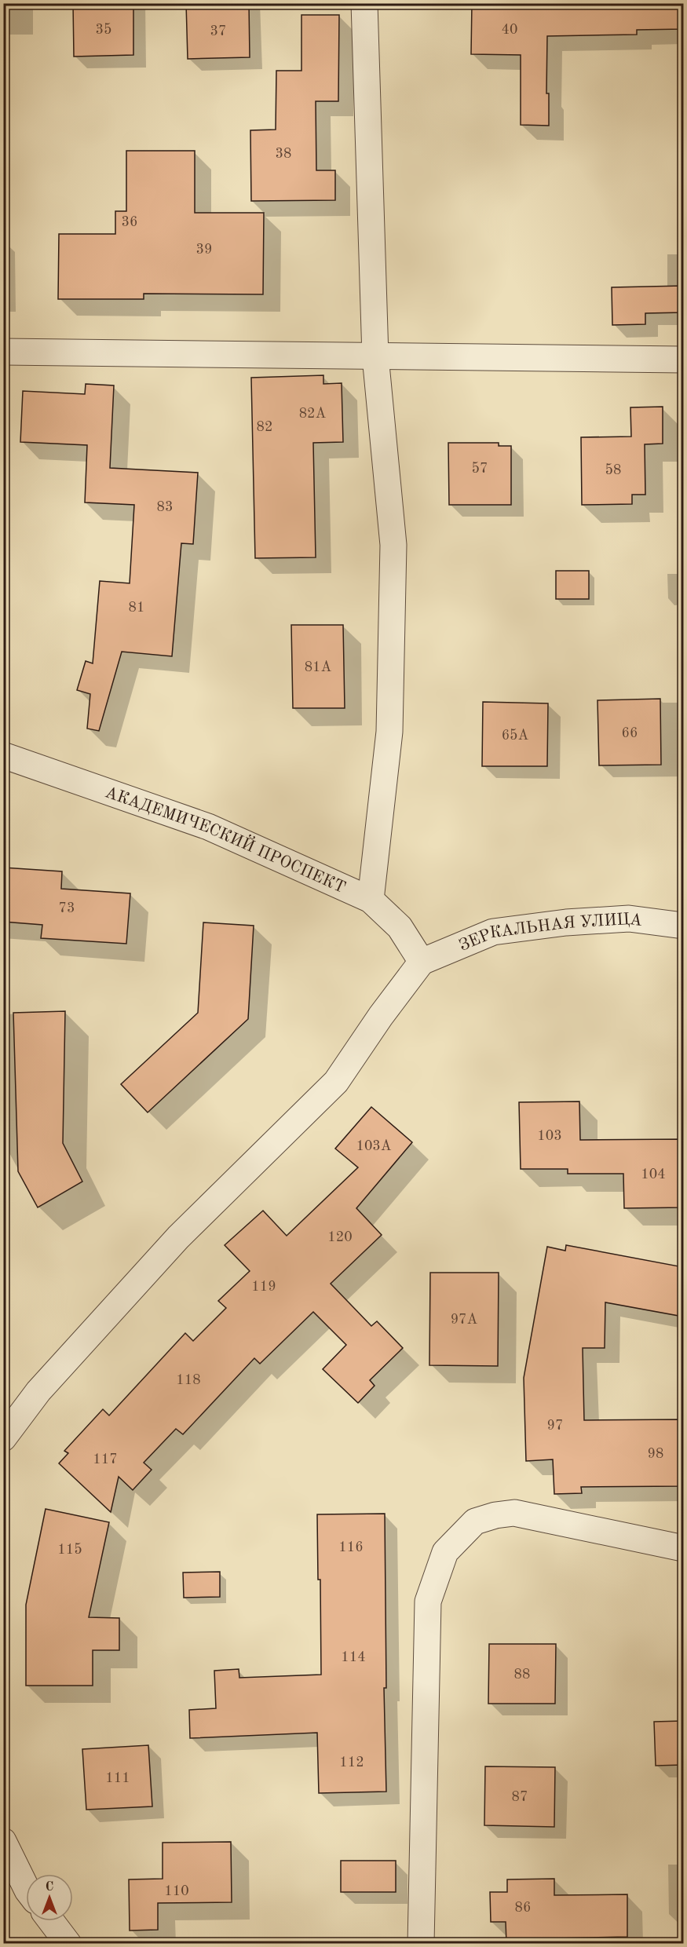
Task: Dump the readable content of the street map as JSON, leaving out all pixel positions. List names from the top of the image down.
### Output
{
  "streets": {
    "street": ["АКАДЕМИЧЕСКИЙ ПРОСПЕКТ", "ЗЕРКАЛЬНАЯ УЛИЦА"]
  },
  "crossings": [
    ["АКАДЕМИЧЕСКИЙ ПРОСПЕКТ", "ЗЕРКАЛЬНАЯ УЛИЦА"]
  ],
  "house_numbers": [
    "35",
    "40",
    "37",
    "38",
    "36",
    "39",
    "82А",
    "82",
    "57",
    "58",
    "83",
    "81",
    "81А",
    "66",
    "65А",
    "73",
    "103",
    "103А",
    "104",
    "120",
    "119",
    "97А",
    "118",
    "97",
    "98",
    "117",
    "116",
    "115",
    "114",
    "88",
    "112",
    "111",
    "87",
    "110",
    "86"
  ],
  "north": "top"
}
